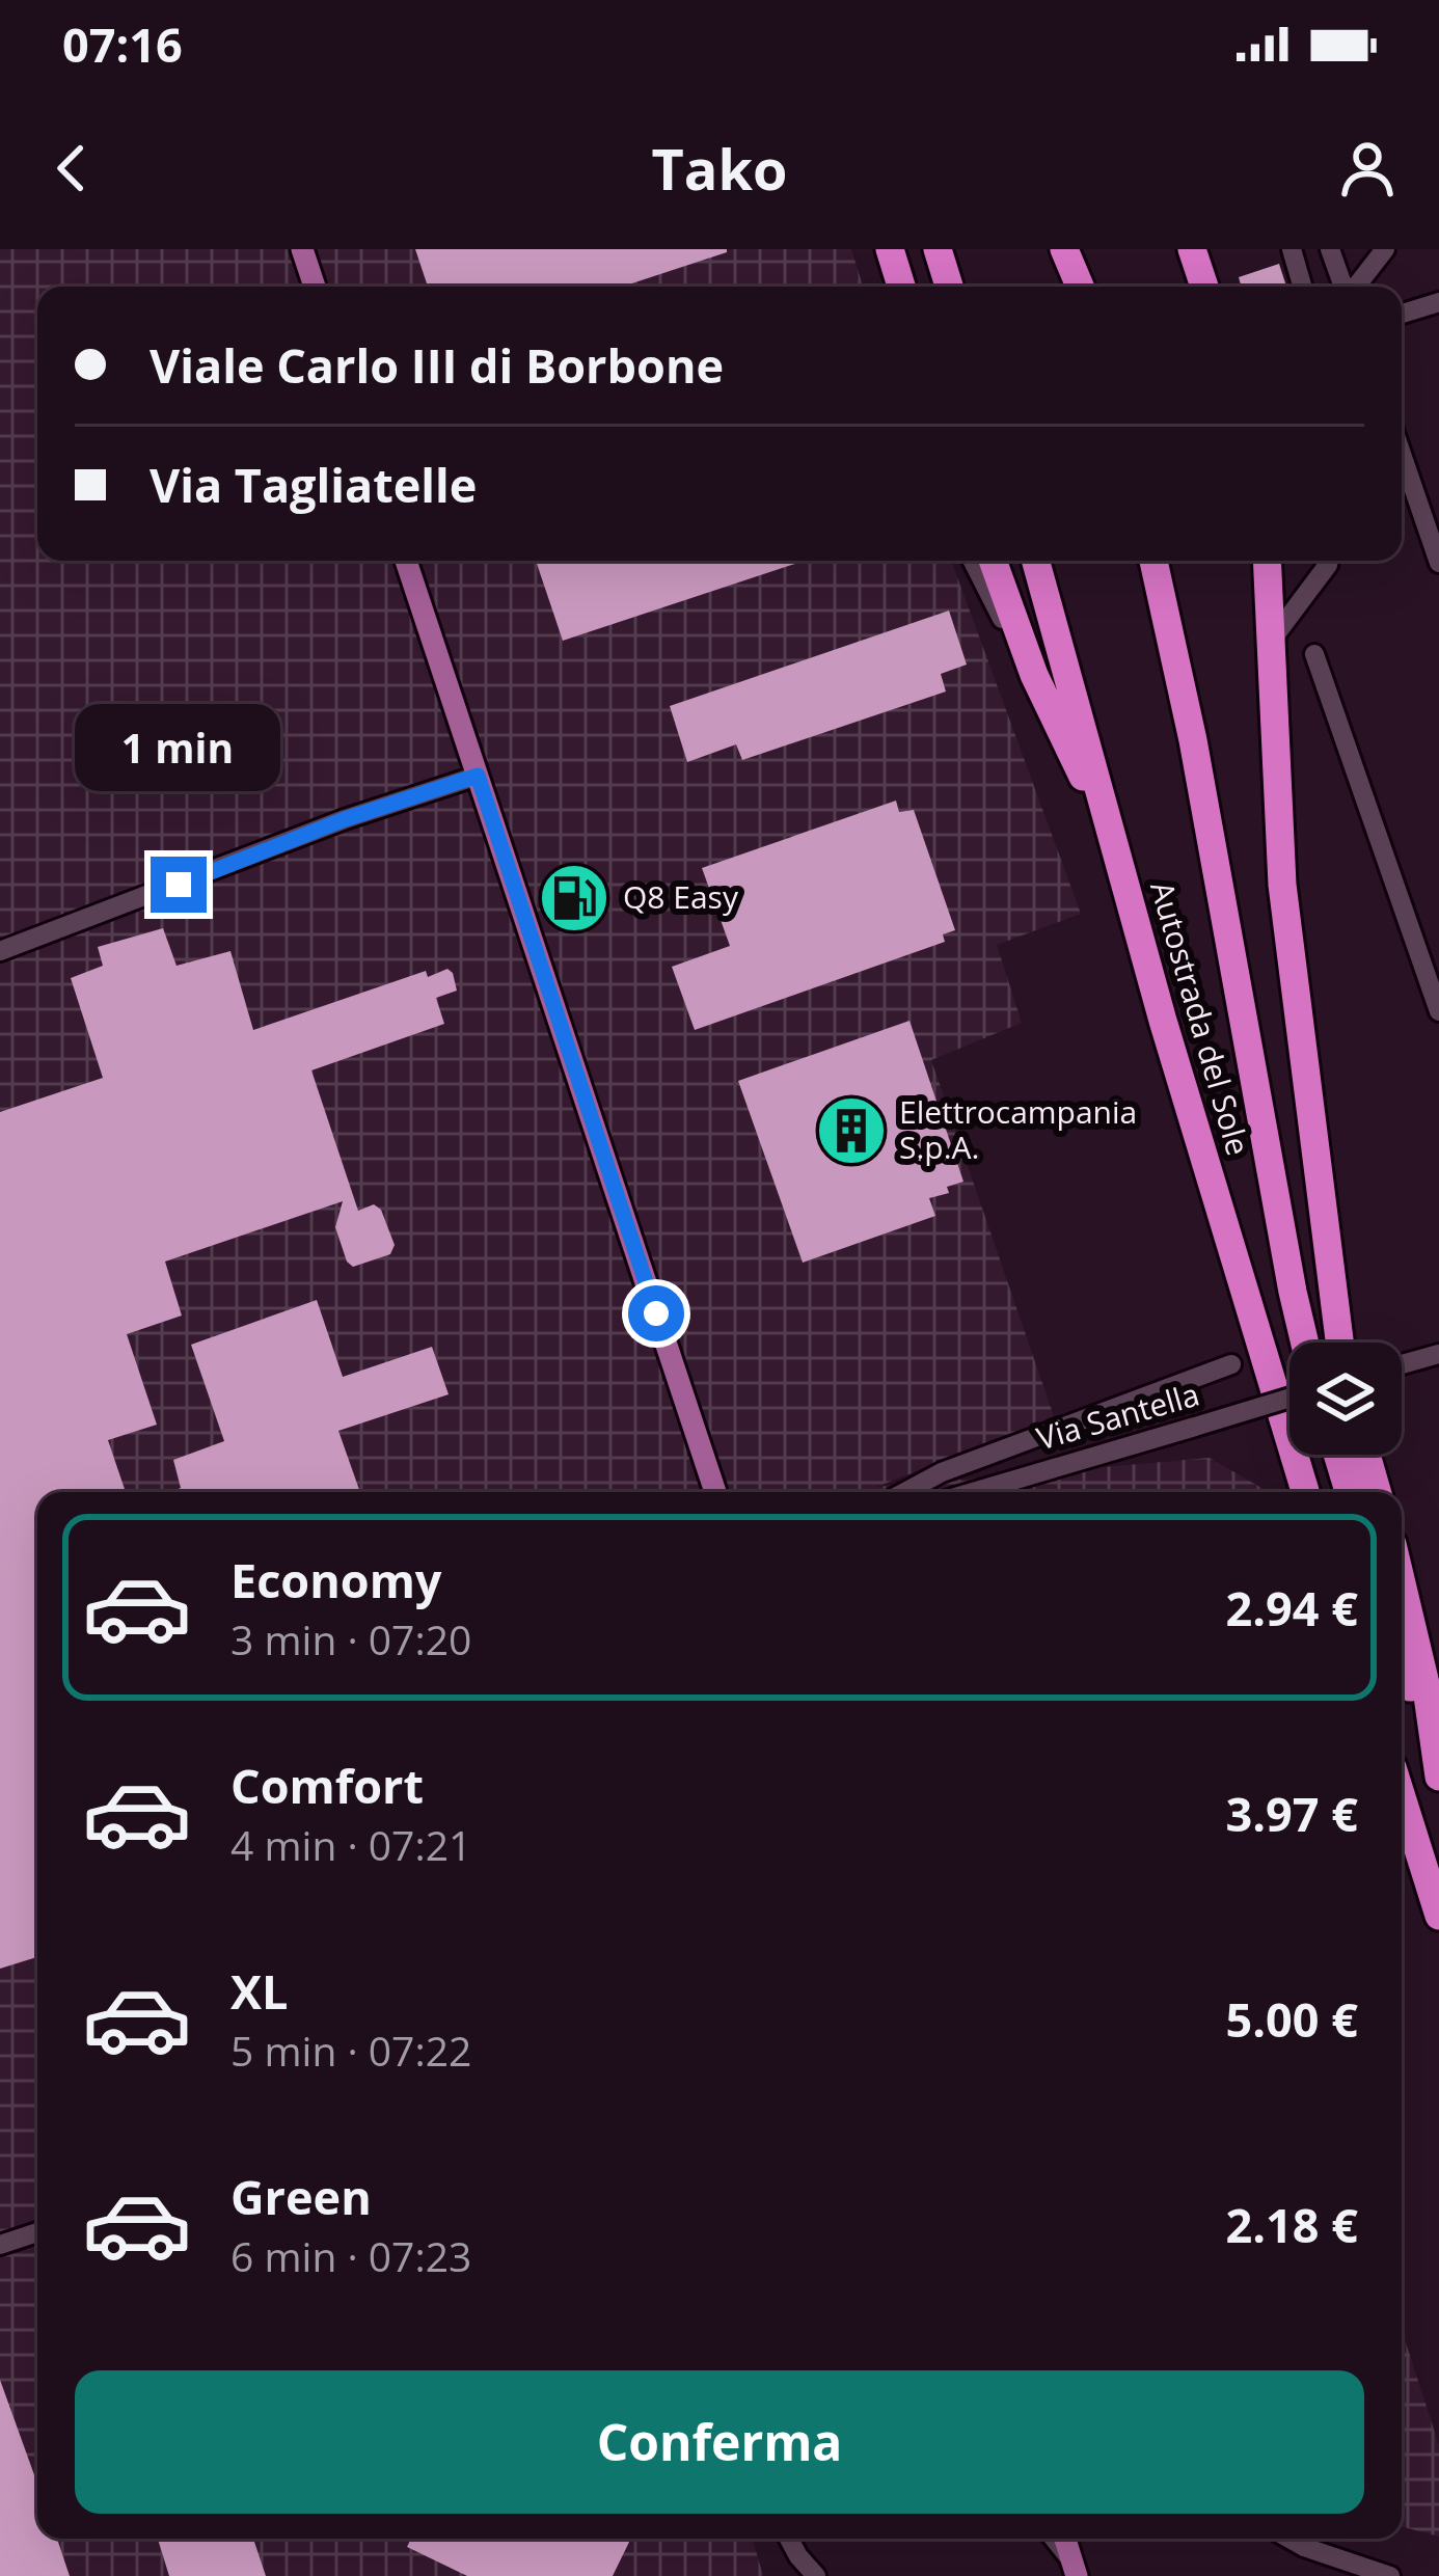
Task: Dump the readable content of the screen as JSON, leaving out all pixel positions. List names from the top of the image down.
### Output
{
  "streets": {
    "highway": ["Autostrada del Sole"],
    "street": ["Via Santella"]
  },
  "places": {
    "fuel station": ["Q8 Easy"],
    "building": ["Elettrocampania S.p.A."]
  },
  "page": {
    "status": "07:16",
    "header": "Tako",
    "banner": ["Viale Carlo III di Borbone", "Via Tagliatelle"],
    "bubble": "1 min",
    "list": [
      {
        "name": "Economy",
        "note": "3 min · 07:20",
        "value": "2.94 €"
      },
      {
        "name": "Comfort",
        "note": "4 min · 07:21",
        "value": "3.97 €"
      },
      {
        "name": "XL",
        "note": "5 min · 07:22",
        "value": "5.00 €"
      },
      {
        "name": "Green",
        "note": "6 min · 07:23",
        "value": "2.18 €"
      }
    ],
    "buttons": "Conferma"
  }
}
